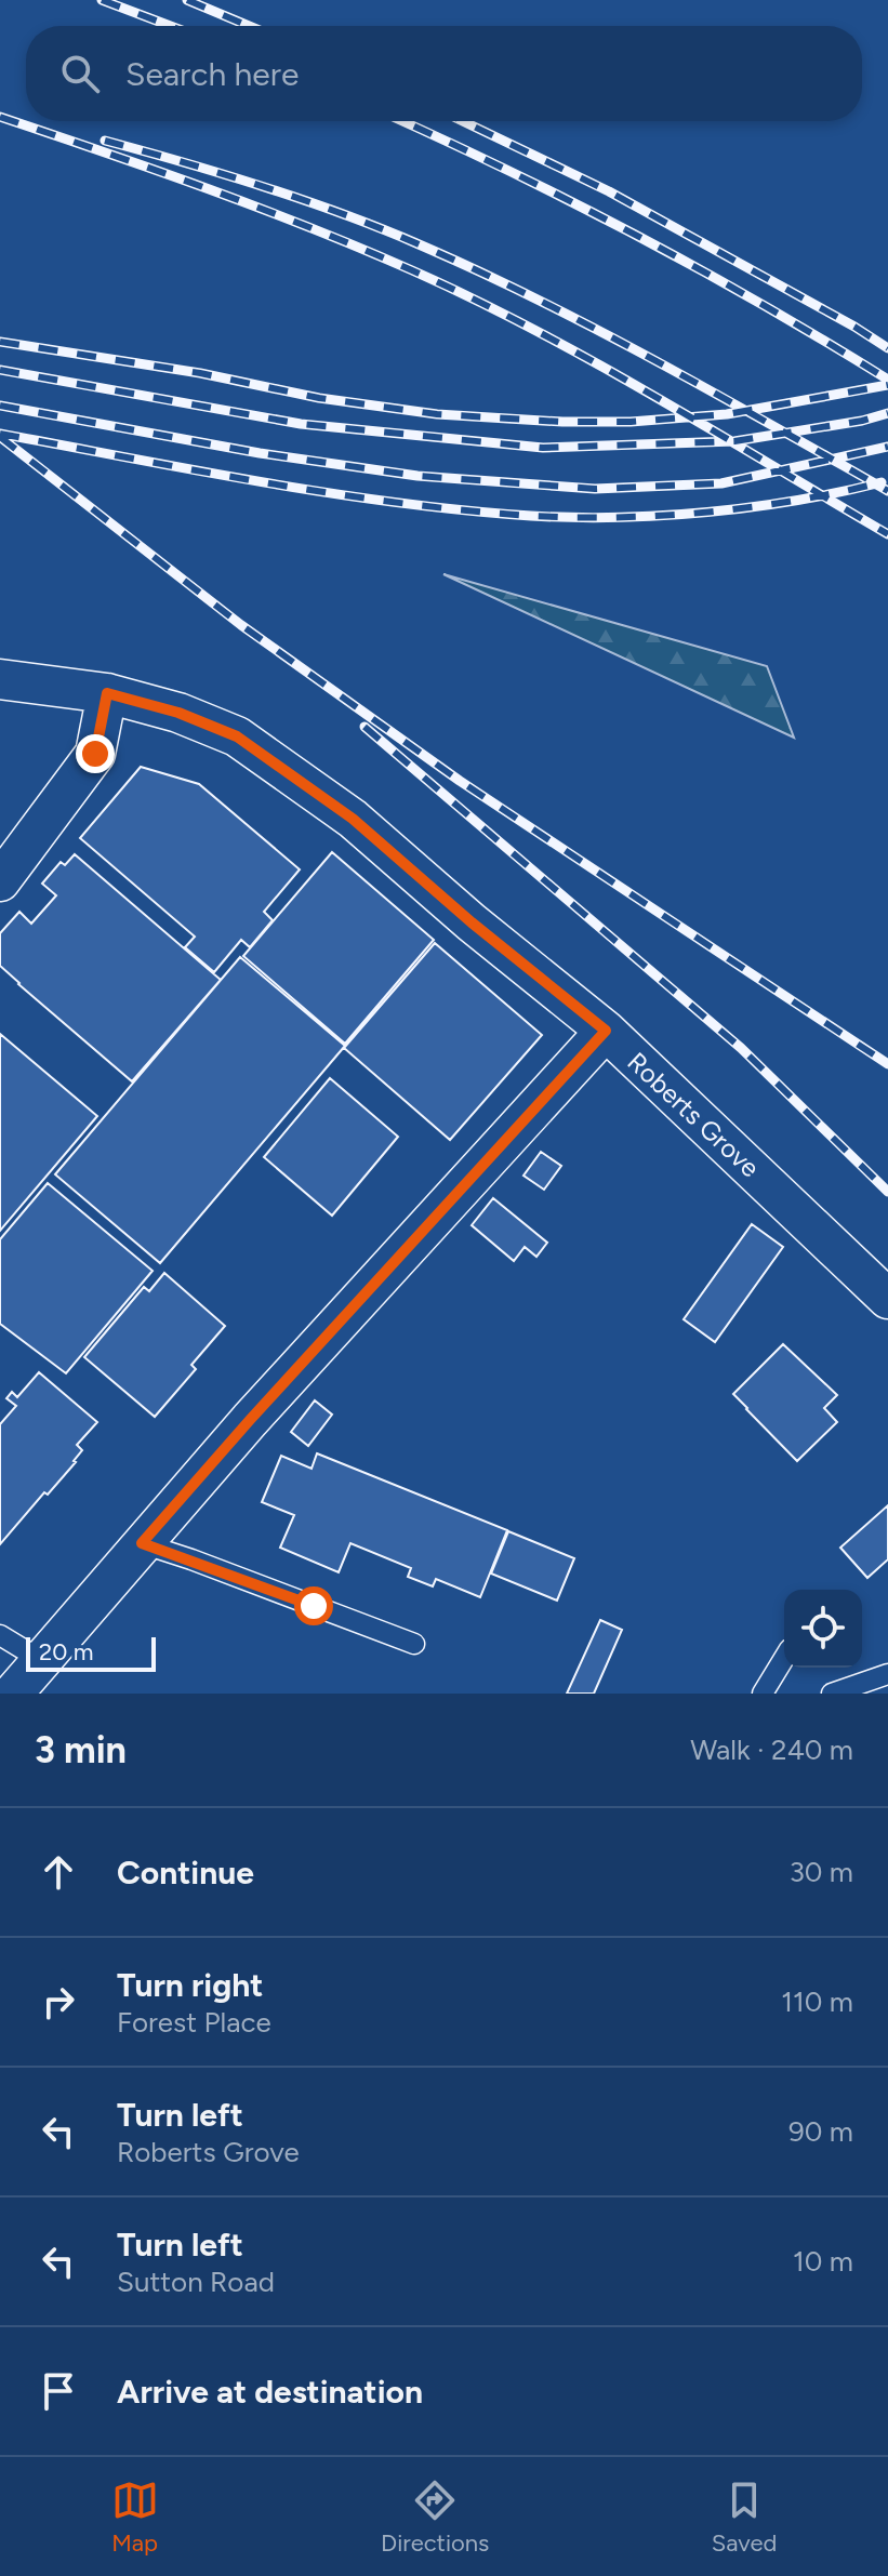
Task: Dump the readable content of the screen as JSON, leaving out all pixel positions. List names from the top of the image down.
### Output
{
  "streets": {
    "street": ["Roberts Grove"]
  },
  "scale_bar": "20 m",
  "page": {
    "search": "Search here",
    "scale": "20 m",
    "heading": ["3 min", "Walk · 240 m"],
    "list": [
      ["Continue", "30 m"],
      ["Turn right", "Forest Place", "110 m"],
      ["Turn left", "Roberts Grove", "90 m"],
      ["Turn left", "Sutton Road", "10 m"],
      "Arrive at destination"
    ],
    "nav": ["Map", "Directions", "Saved"]
  }
}
